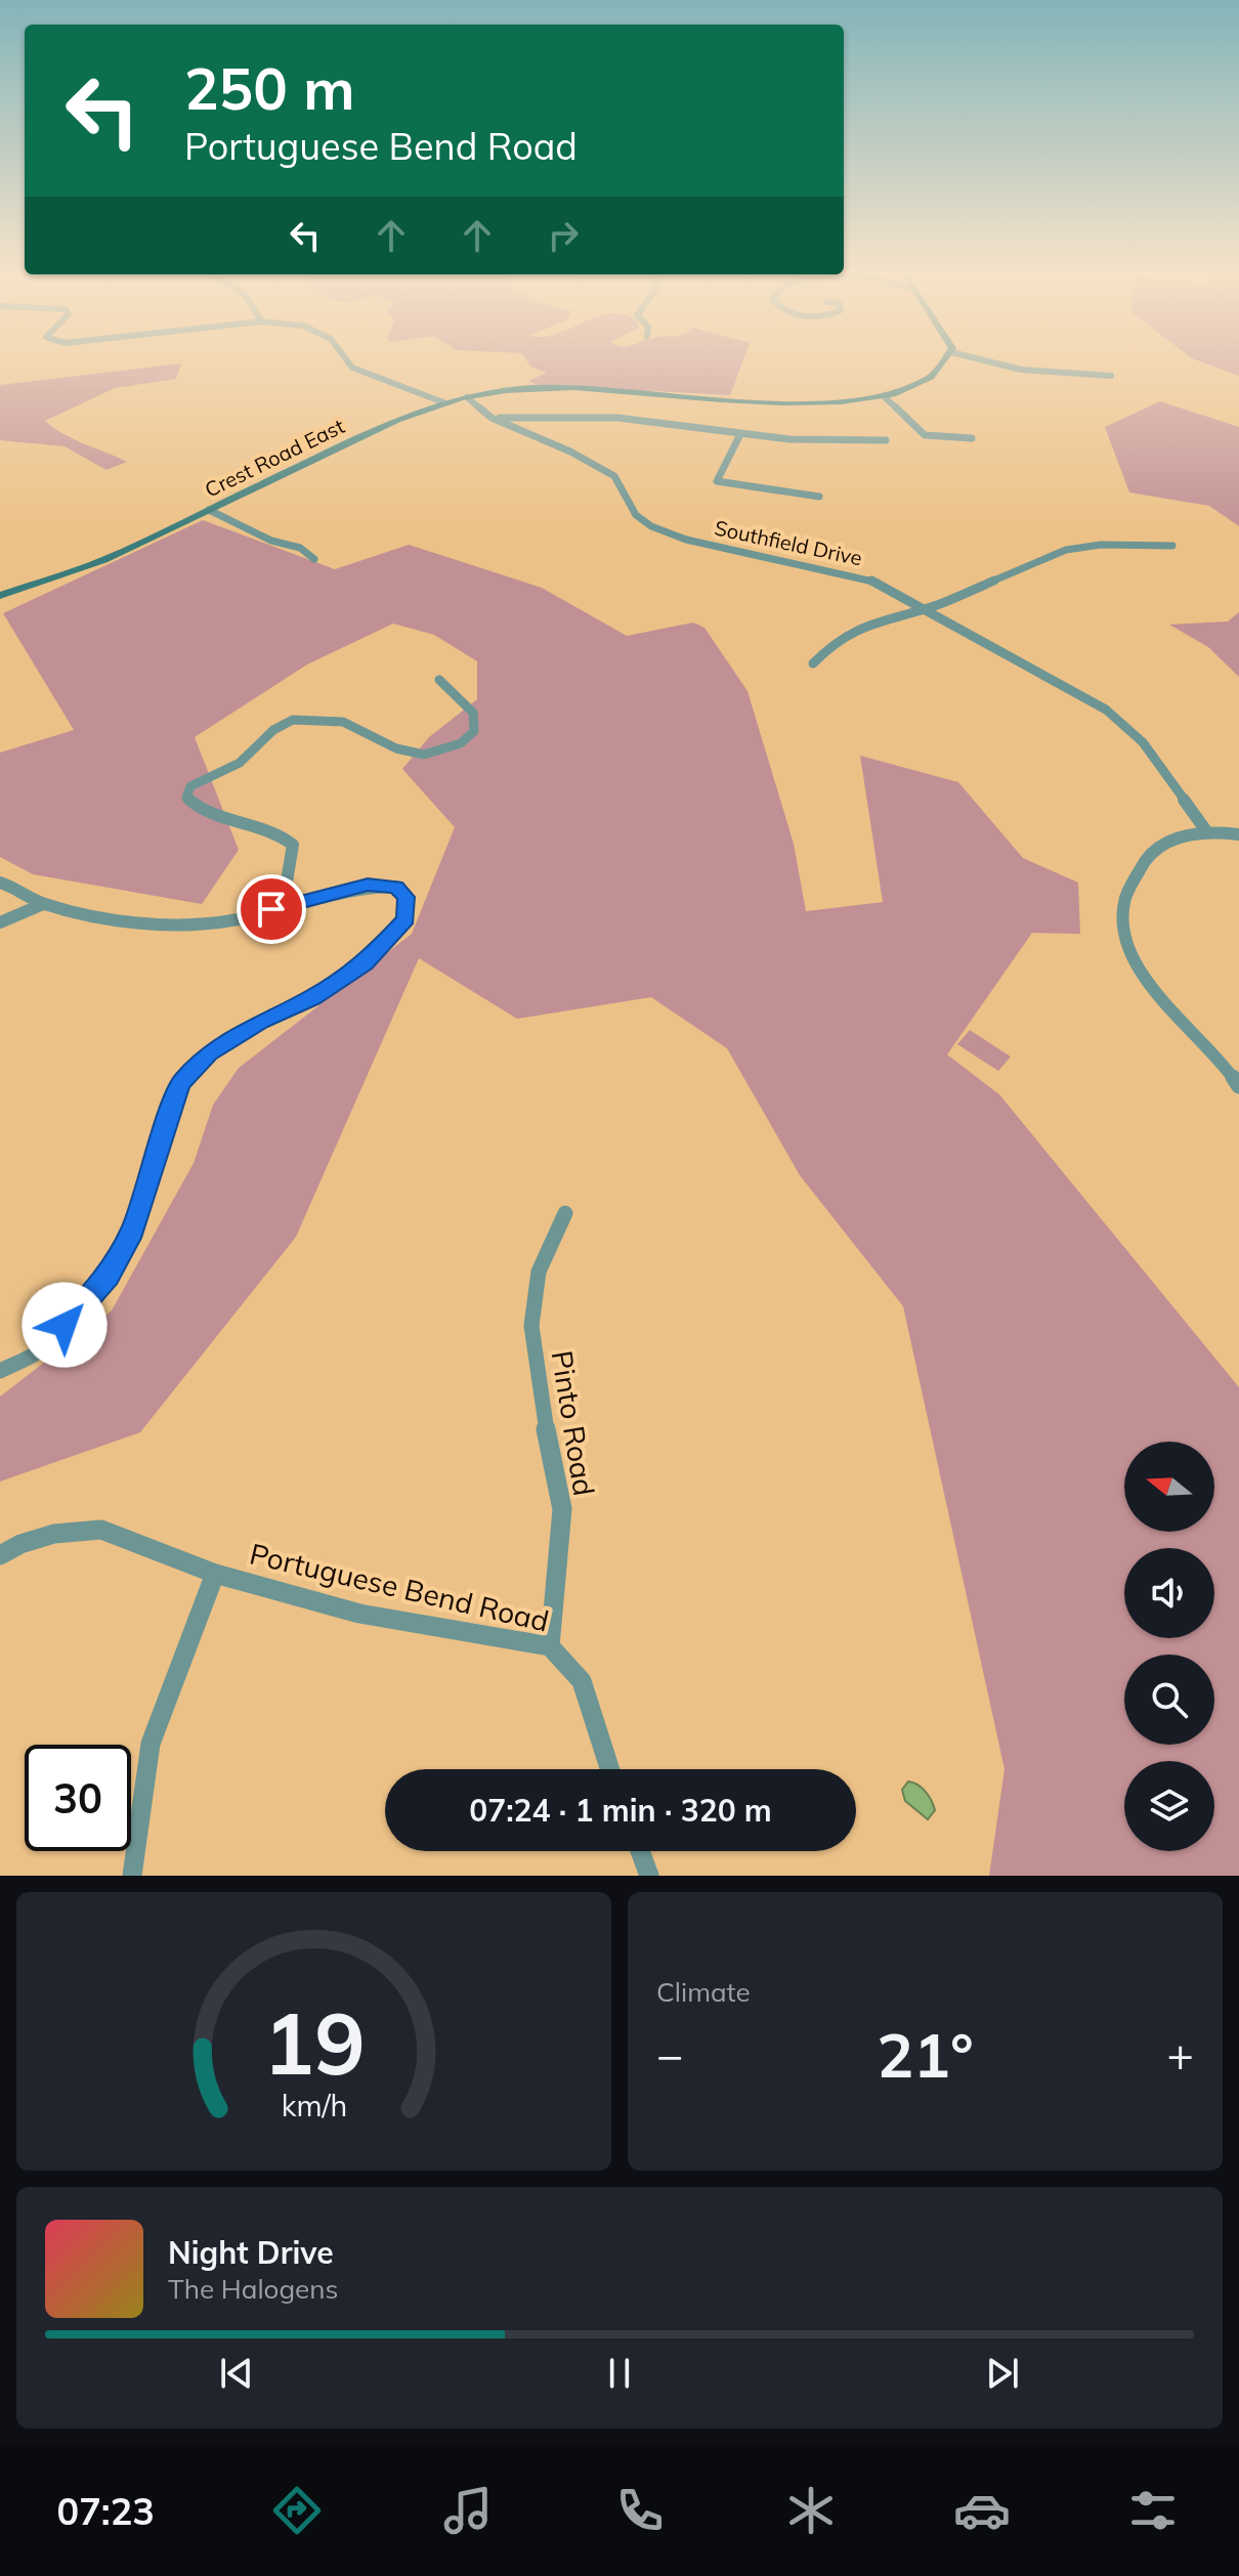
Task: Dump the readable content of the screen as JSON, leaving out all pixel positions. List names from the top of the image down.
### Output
{
  "streets": {
    "street": [
      "Crest Road East",
      "Southfield Drive",
      "Pinto Road",
      "Portuguese Bend Road"
    ]
  },
  "crossings": [
    ["Crest Road East", "Southfield Drive"],
    ["Pinto Road", "Portuguese Bend Road"]
  ],
  "north": "left",
  "page": {
    "turn": ["250 m", "Portuguese Bend Road"],
    "limit": "30",
    "trip": "07:24 · 1 min · 320 m",
    "tile": "Climate",
    "heat": ["−", "21°", "+"],
    "song": ["Night Drive", "The Halogens"],
    "tabs": "07:23",
    "gauge": ["19", "km/h"]
  }
}
